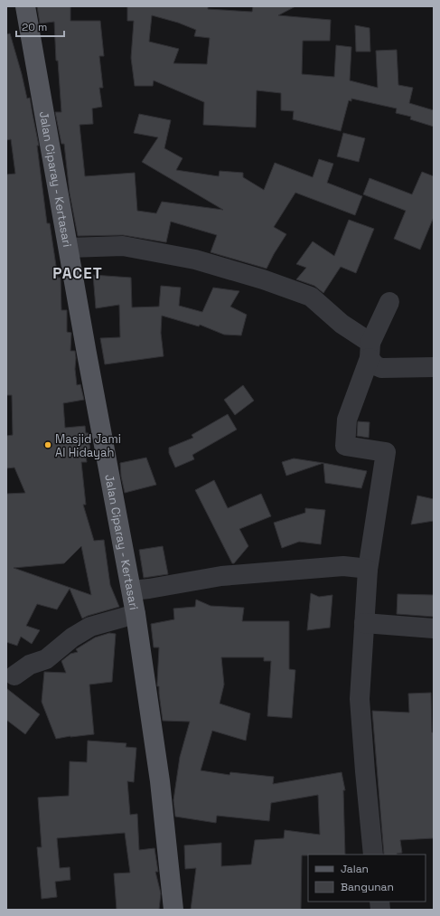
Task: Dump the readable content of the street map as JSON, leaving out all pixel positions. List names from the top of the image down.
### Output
{
  "streets": {
    "main road": ["Jalan Ciparay - Kertasari"]
  },
  "districts": ["PACET"],
  "places": ["Masjid Jami Al Hidayah"],
  "legend": ["Jalan", "Bangunan"],
  "scale_bar": "20 m"
}
